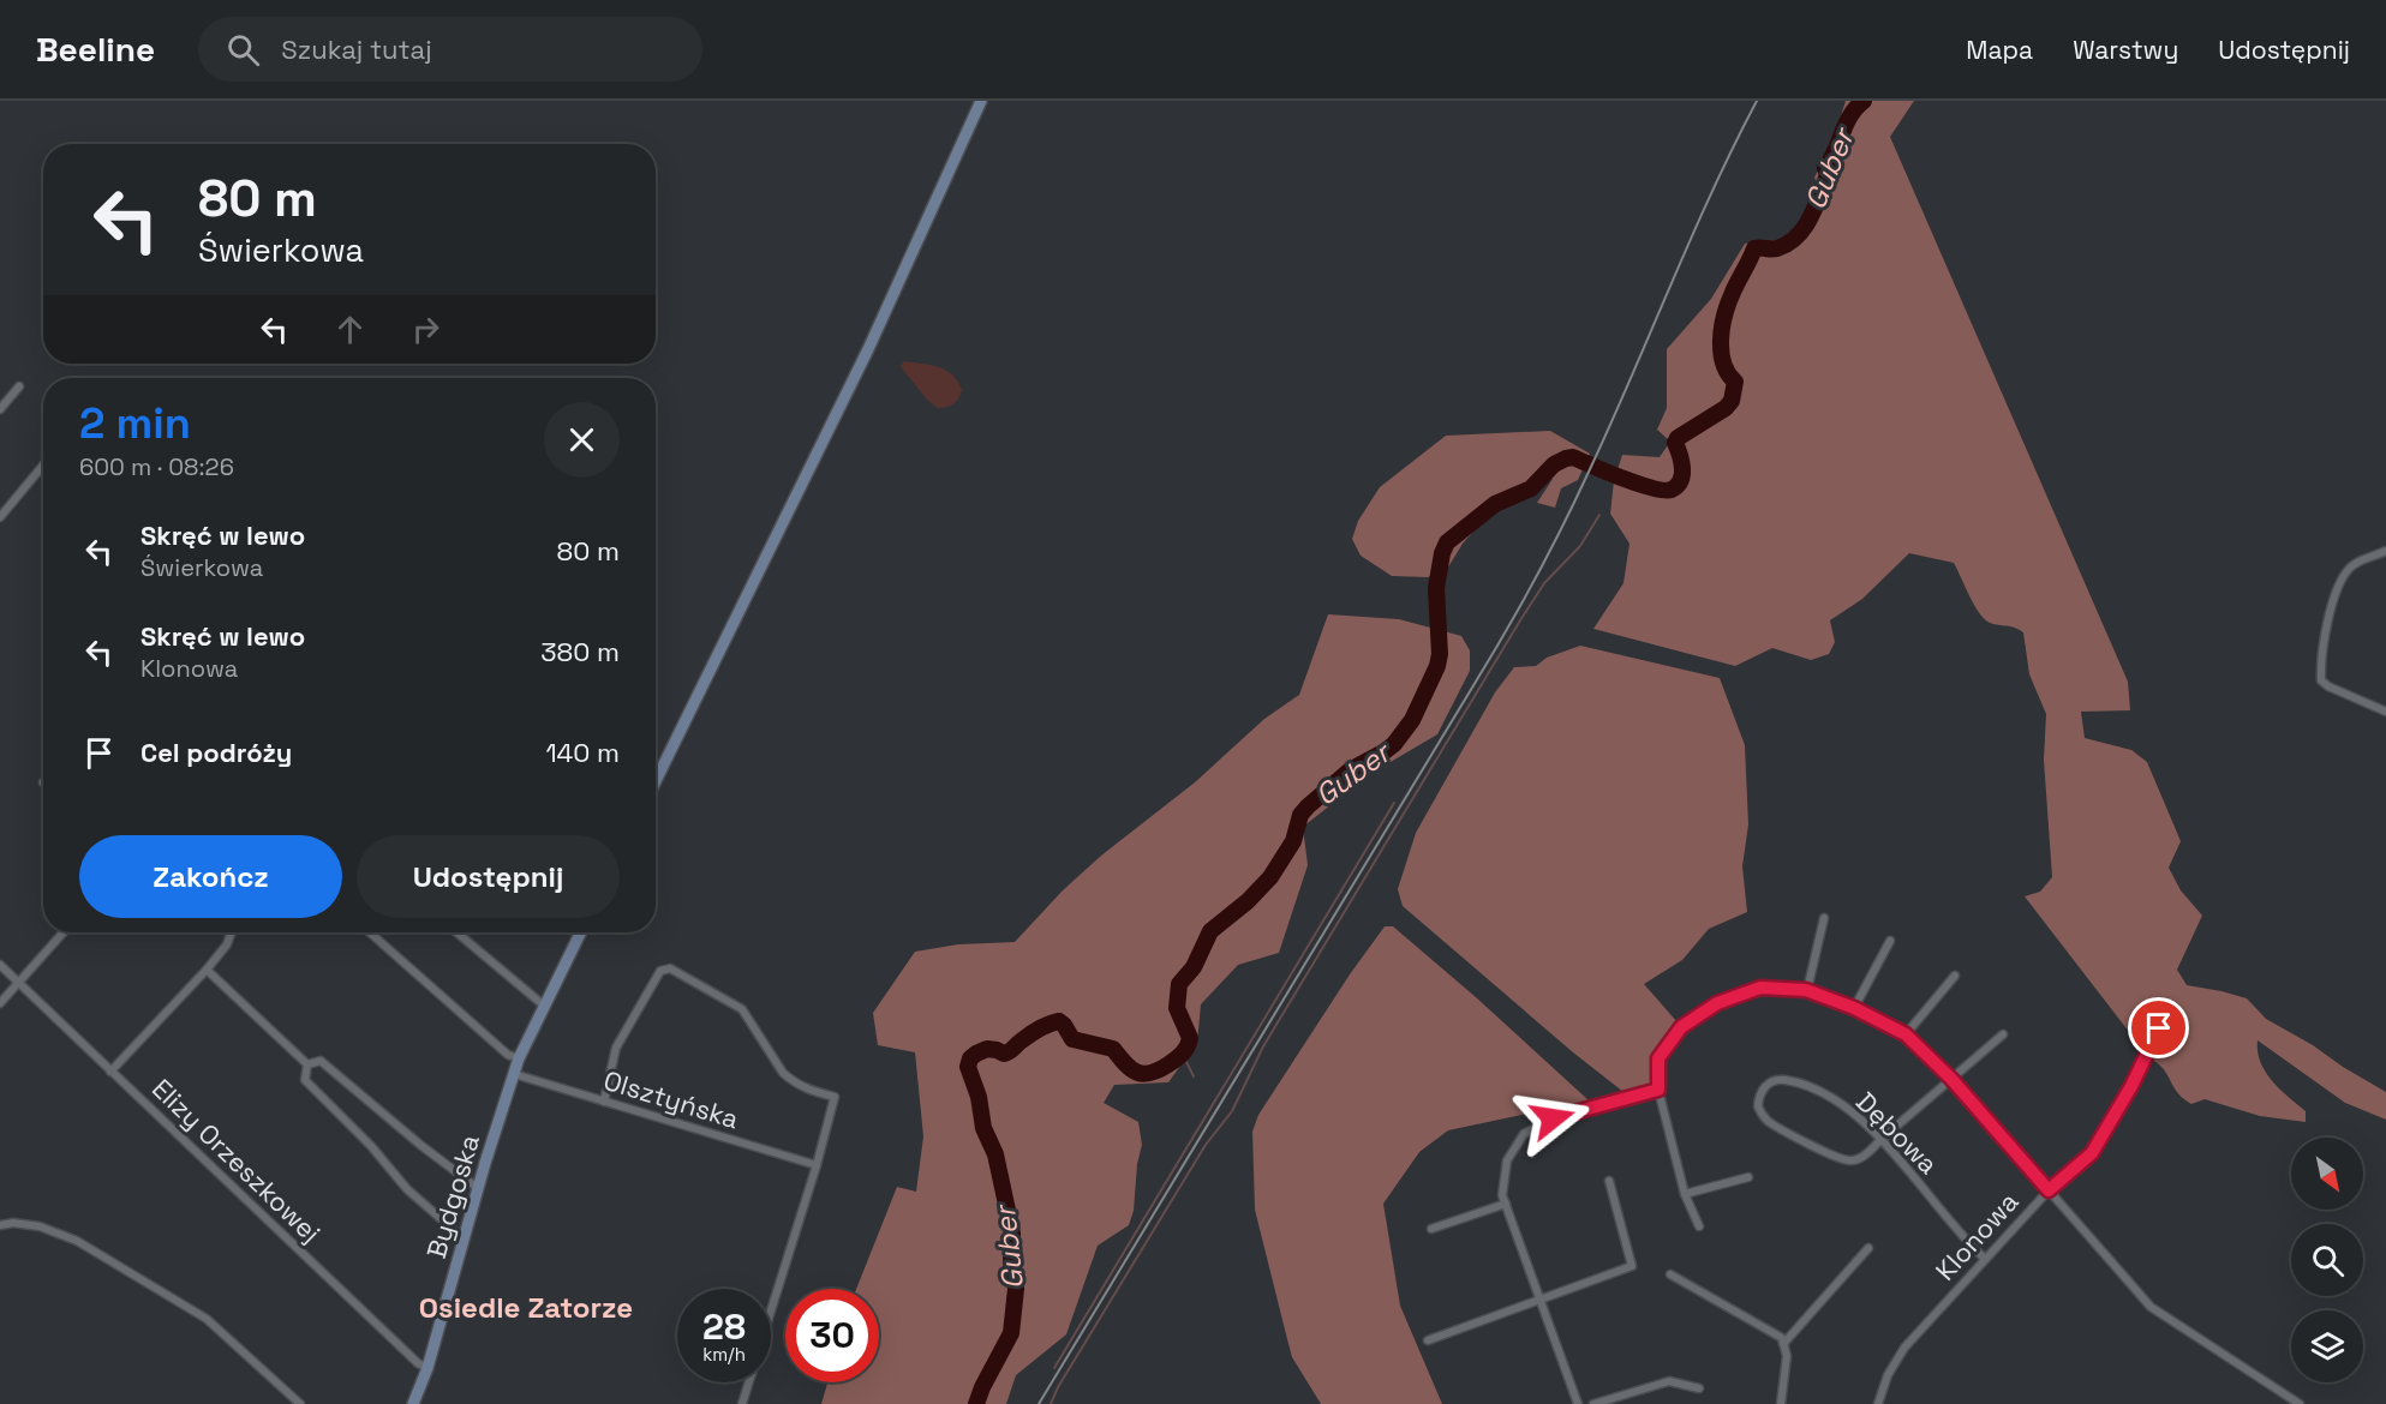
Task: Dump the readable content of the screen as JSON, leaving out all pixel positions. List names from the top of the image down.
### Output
{
  "streets": {
    "main road": ["Bydgoska"],
    "street": [
      "Olsztyńska",
      "Dębowa",
      "Elizy Orzeszkowej",
      "Klonowa"
    ]
  },
  "crossings": [
    ["Olsztyńska", "Bydgoska"],
    ["Dębowa", "Klonowa"],
    ["Elizy Orzeszkowej", "Bydgoska"]
  ],
  "districts": ["Osiedle Zatorze"],
  "water": ["Guber"],
  "north": "bottom right",
  "page": {
    "header": "Beeline",
    "search": "Szukaj tutaj",
    "nav": ["Mapa", "Warstwy", "Udostępnij"],
    "turn": ["80 m", "Świerkowa"],
    "heading": ["2 min", "600 m · 08:26"],
    "list": [
      {
        "name": "Skręć w lewo",
        "note": "Świerkowa",
        "value": "80 m"
      },
      {
        "name": "Skręć w lewo",
        "note": "Klonowa",
        "value": "380 m"
      },
      {
        "name": "Cel podróży",
        "value": "140 m"
      }
    ],
    "buttons": ["Zakończ", "Udostępnij"],
    "speed": "28 km/h",
    "limit": "30"
  }
}
